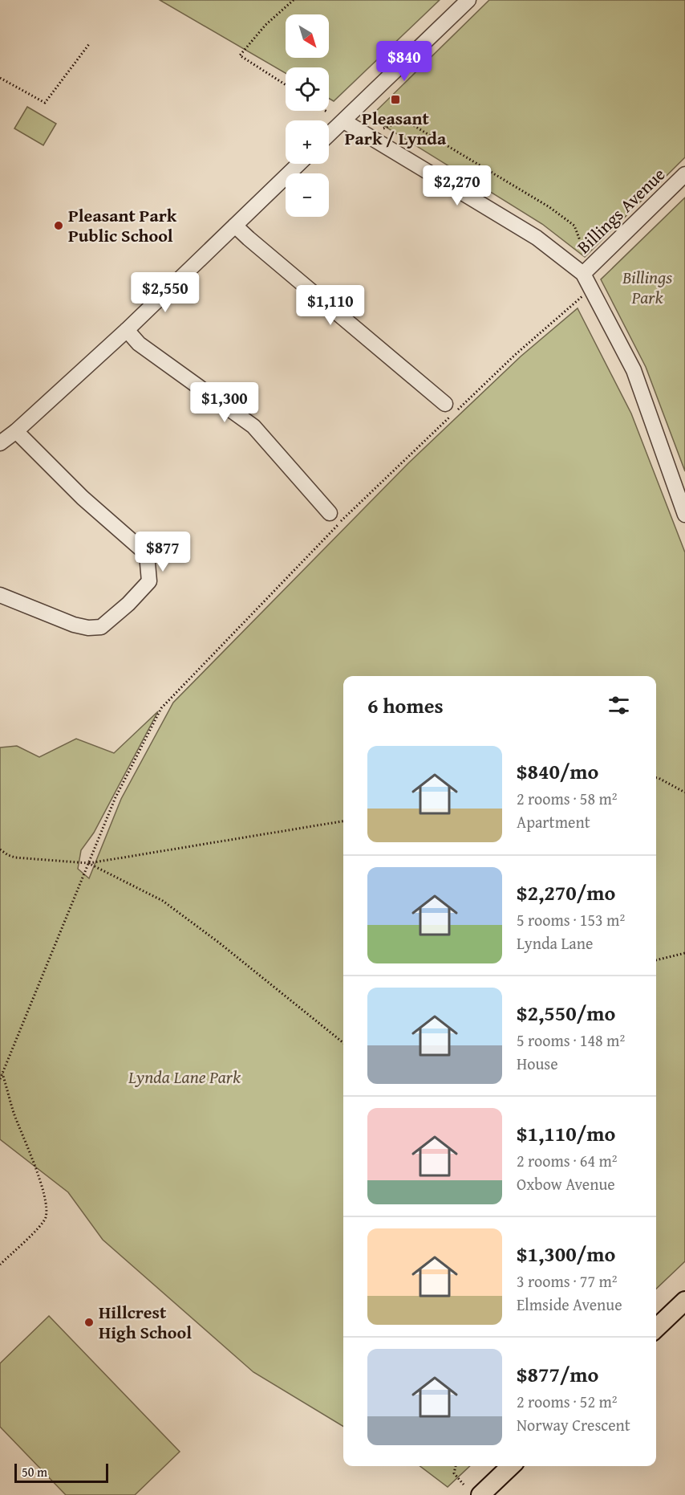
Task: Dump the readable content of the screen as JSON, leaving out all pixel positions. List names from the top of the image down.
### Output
{
  "streets": {
    "street": ["Billings Avenue"]
  },
  "parks": ["Billings Park", "Lynda Lane Park"],
  "places": {
    "transit": ["Pleasant Park / Lynda"],
    "other": ["Pleasant Park Public School", "Hillcrest High School"]
  },
  "scale_bar": "50 m",
  "north": "bottom right",
  "page": {
    "map_buttons": ["+", "−"],
    "price": [
      "$840",
      "$2,270",
      "$2,550",
      "$1,110",
      "$1,300",
      "$877"
    ],
    "heading": "6 homes",
    "list": [
      {
        "name": "$840/mo",
        "note": "2 rooms · 58 m² · Apartment"
      },
      {
        "name": "$2,270/mo",
        "note": "5 rooms · 153 m² · Lynda Lane"
      },
      {
        "name": "$2,550/mo",
        "note": "5 rooms · 148 m² · House"
      },
      {
        "name": "$1,110/mo",
        "note": "2 rooms · 64 m² · Oxbow Avenue"
      },
      {
        "name": "$1,300/mo",
        "note": "3 rooms · 77 m² · Elmside Avenue"
      },
      {
        "name": "$877/mo",
        "note": "2 rooms · 52 m² · Norway Crescent"
      }
    ],
    "scale": "50 m"
  }
}
